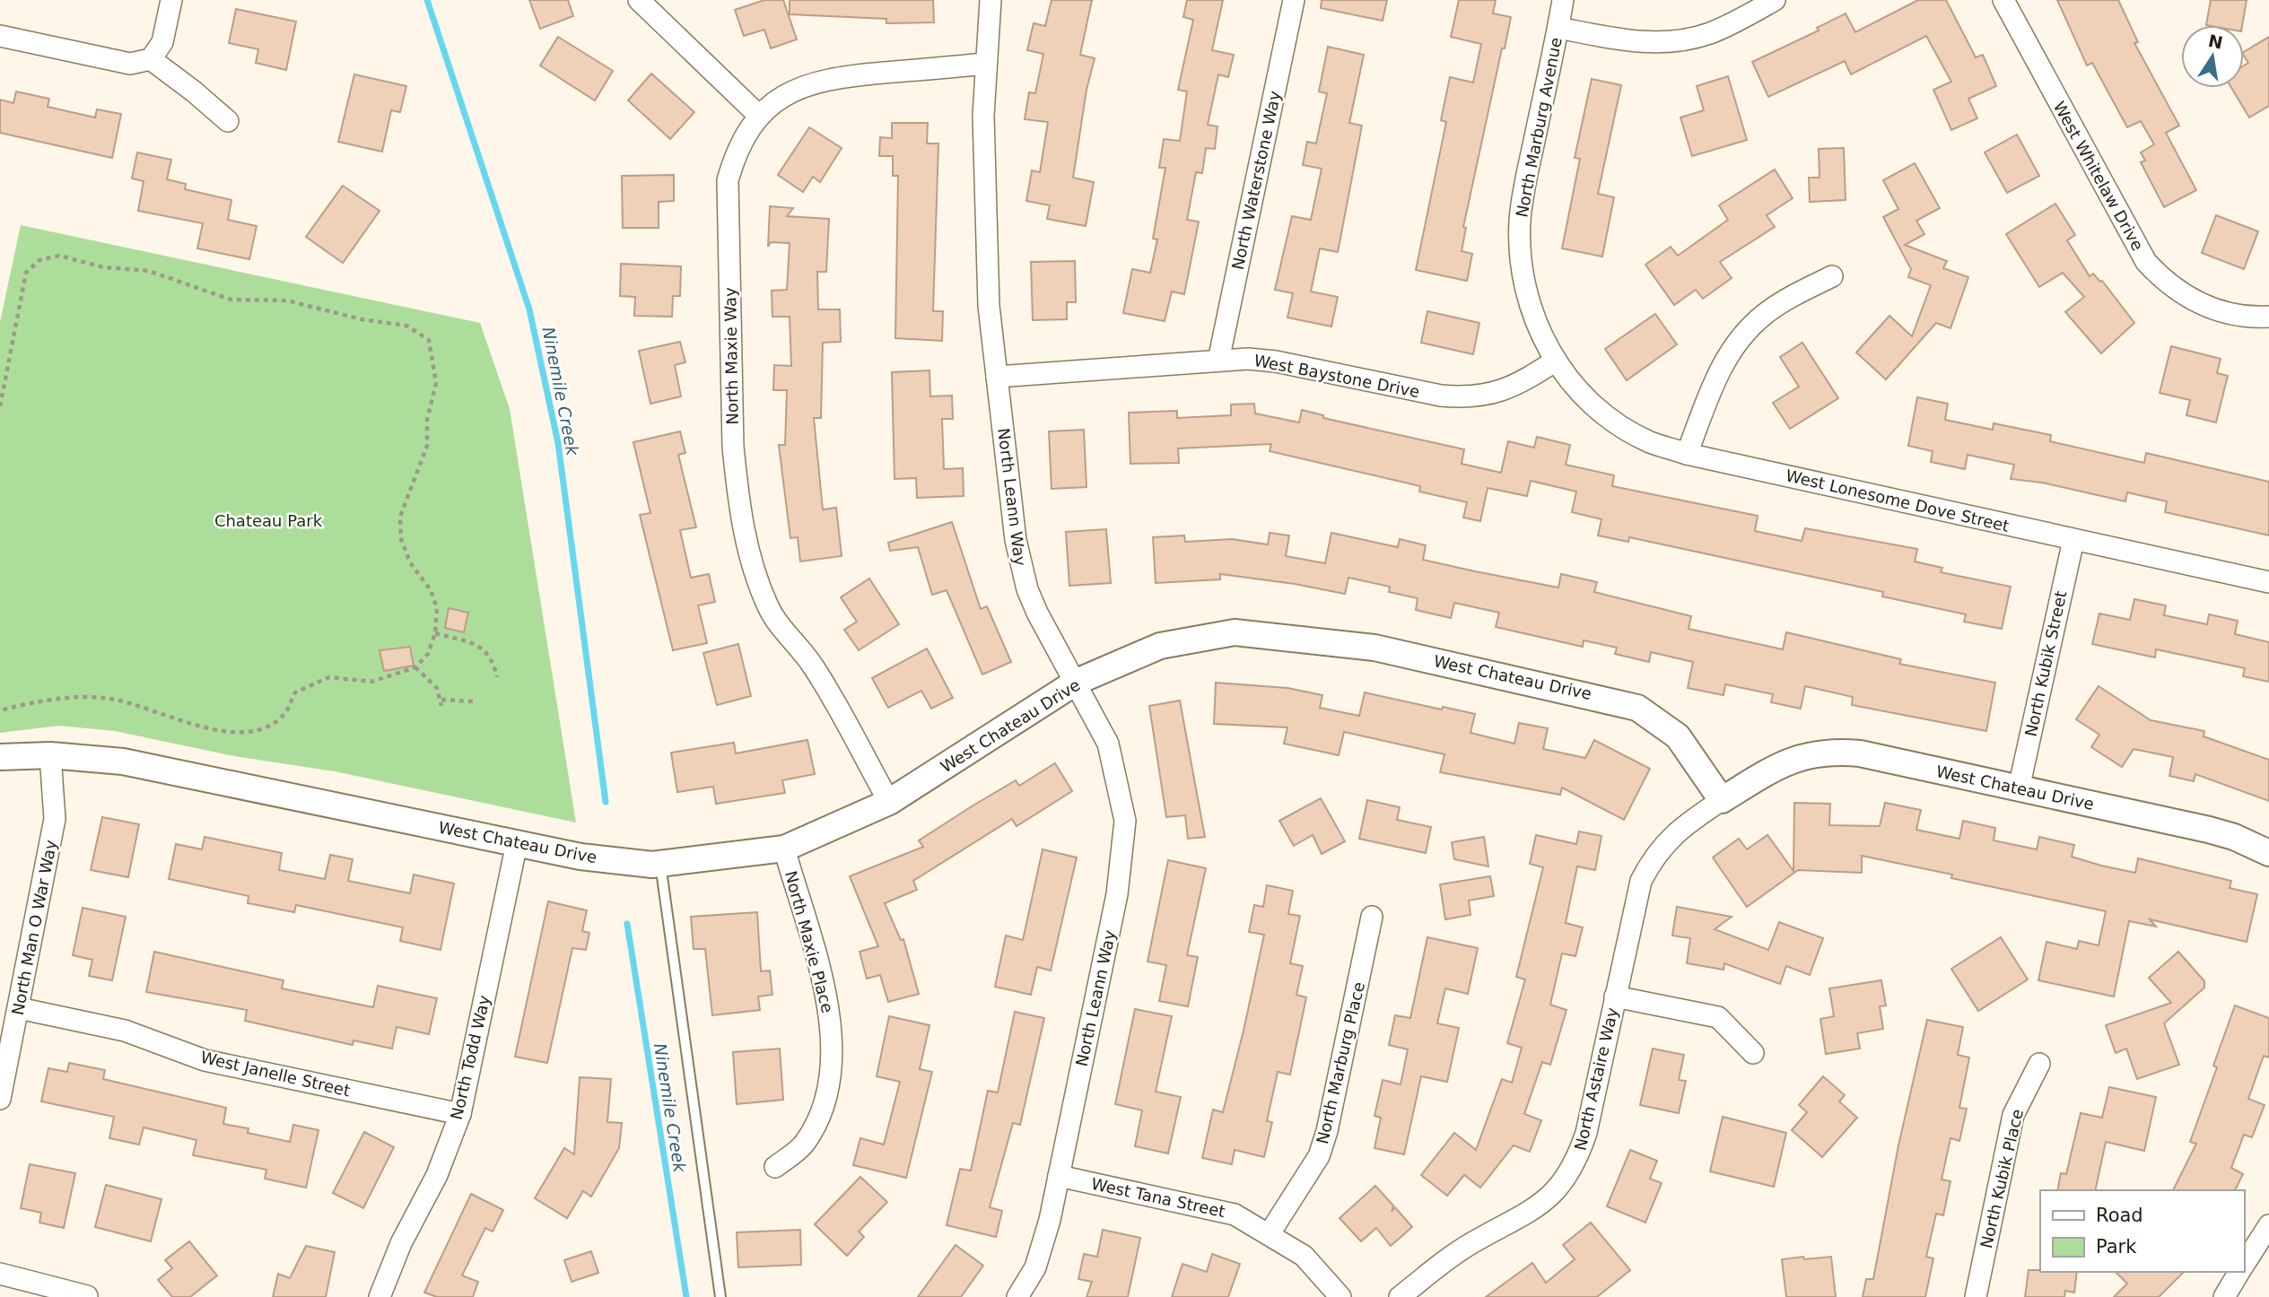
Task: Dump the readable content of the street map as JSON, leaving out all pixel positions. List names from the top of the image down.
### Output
{
  "streets": {
    "street": [
      "North Marburg Avenue",
      "West Whitelaw Drive",
      "North Waterstone Way",
      "North Maxie Way",
      "West Baystone Drive",
      "North Leann Way",
      "West Lonesome Dove Street",
      "North Kubik Street",
      "West Chateau Drive",
      "North Man O War Way",
      "North Maxie Place",
      "North Todd Way",
      "North Marburg Place",
      "West Janelle Street",
      "North Astaire Way",
      "North Kubik Place",
      "West Tana Street"
    ]
  },
  "crossings": [
    ["North Marburg Avenue", "West Baystone Drive"],
    ["North Marburg Avenue", "West Lonesome Dove Street"],
    ["North Waterstone Way", "West Baystone Drive"],
    ["North Maxie Way", "North Leann Way"],
    ["North Maxie Way", "West Chateau Drive"],
    ["West Baystone Drive", "North Leann Way"],
    ["West Baystone Drive", "West Lonesome Dove Street"],
    ["North Leann Way", "West Chateau Drive"],
    ["North Leann Way", "West Tana Street"],
    ["West Lonesome Dove Street", "North Kubik Street"],
    ["North Kubik Street", "West Chateau Drive"],
    ["West Chateau Drive", "North Man O War Way"],
    ["West Chateau Drive", "North Maxie Place"],
    ["West Chateau Drive", "North Todd Way"],
    ["West Chateau Drive", "North Astaire Way"],
    ["North Man O War Way", "West Janelle Street"],
    ["North Todd Way", "West Janelle Street"],
    ["North Marburg Place", "West Tana Street"]
  ],
  "water": ["Ninemile Creek"],
  "parks": ["Chateau Park"],
  "legend": ["Road", "Park"],
  "north": "top"
}
